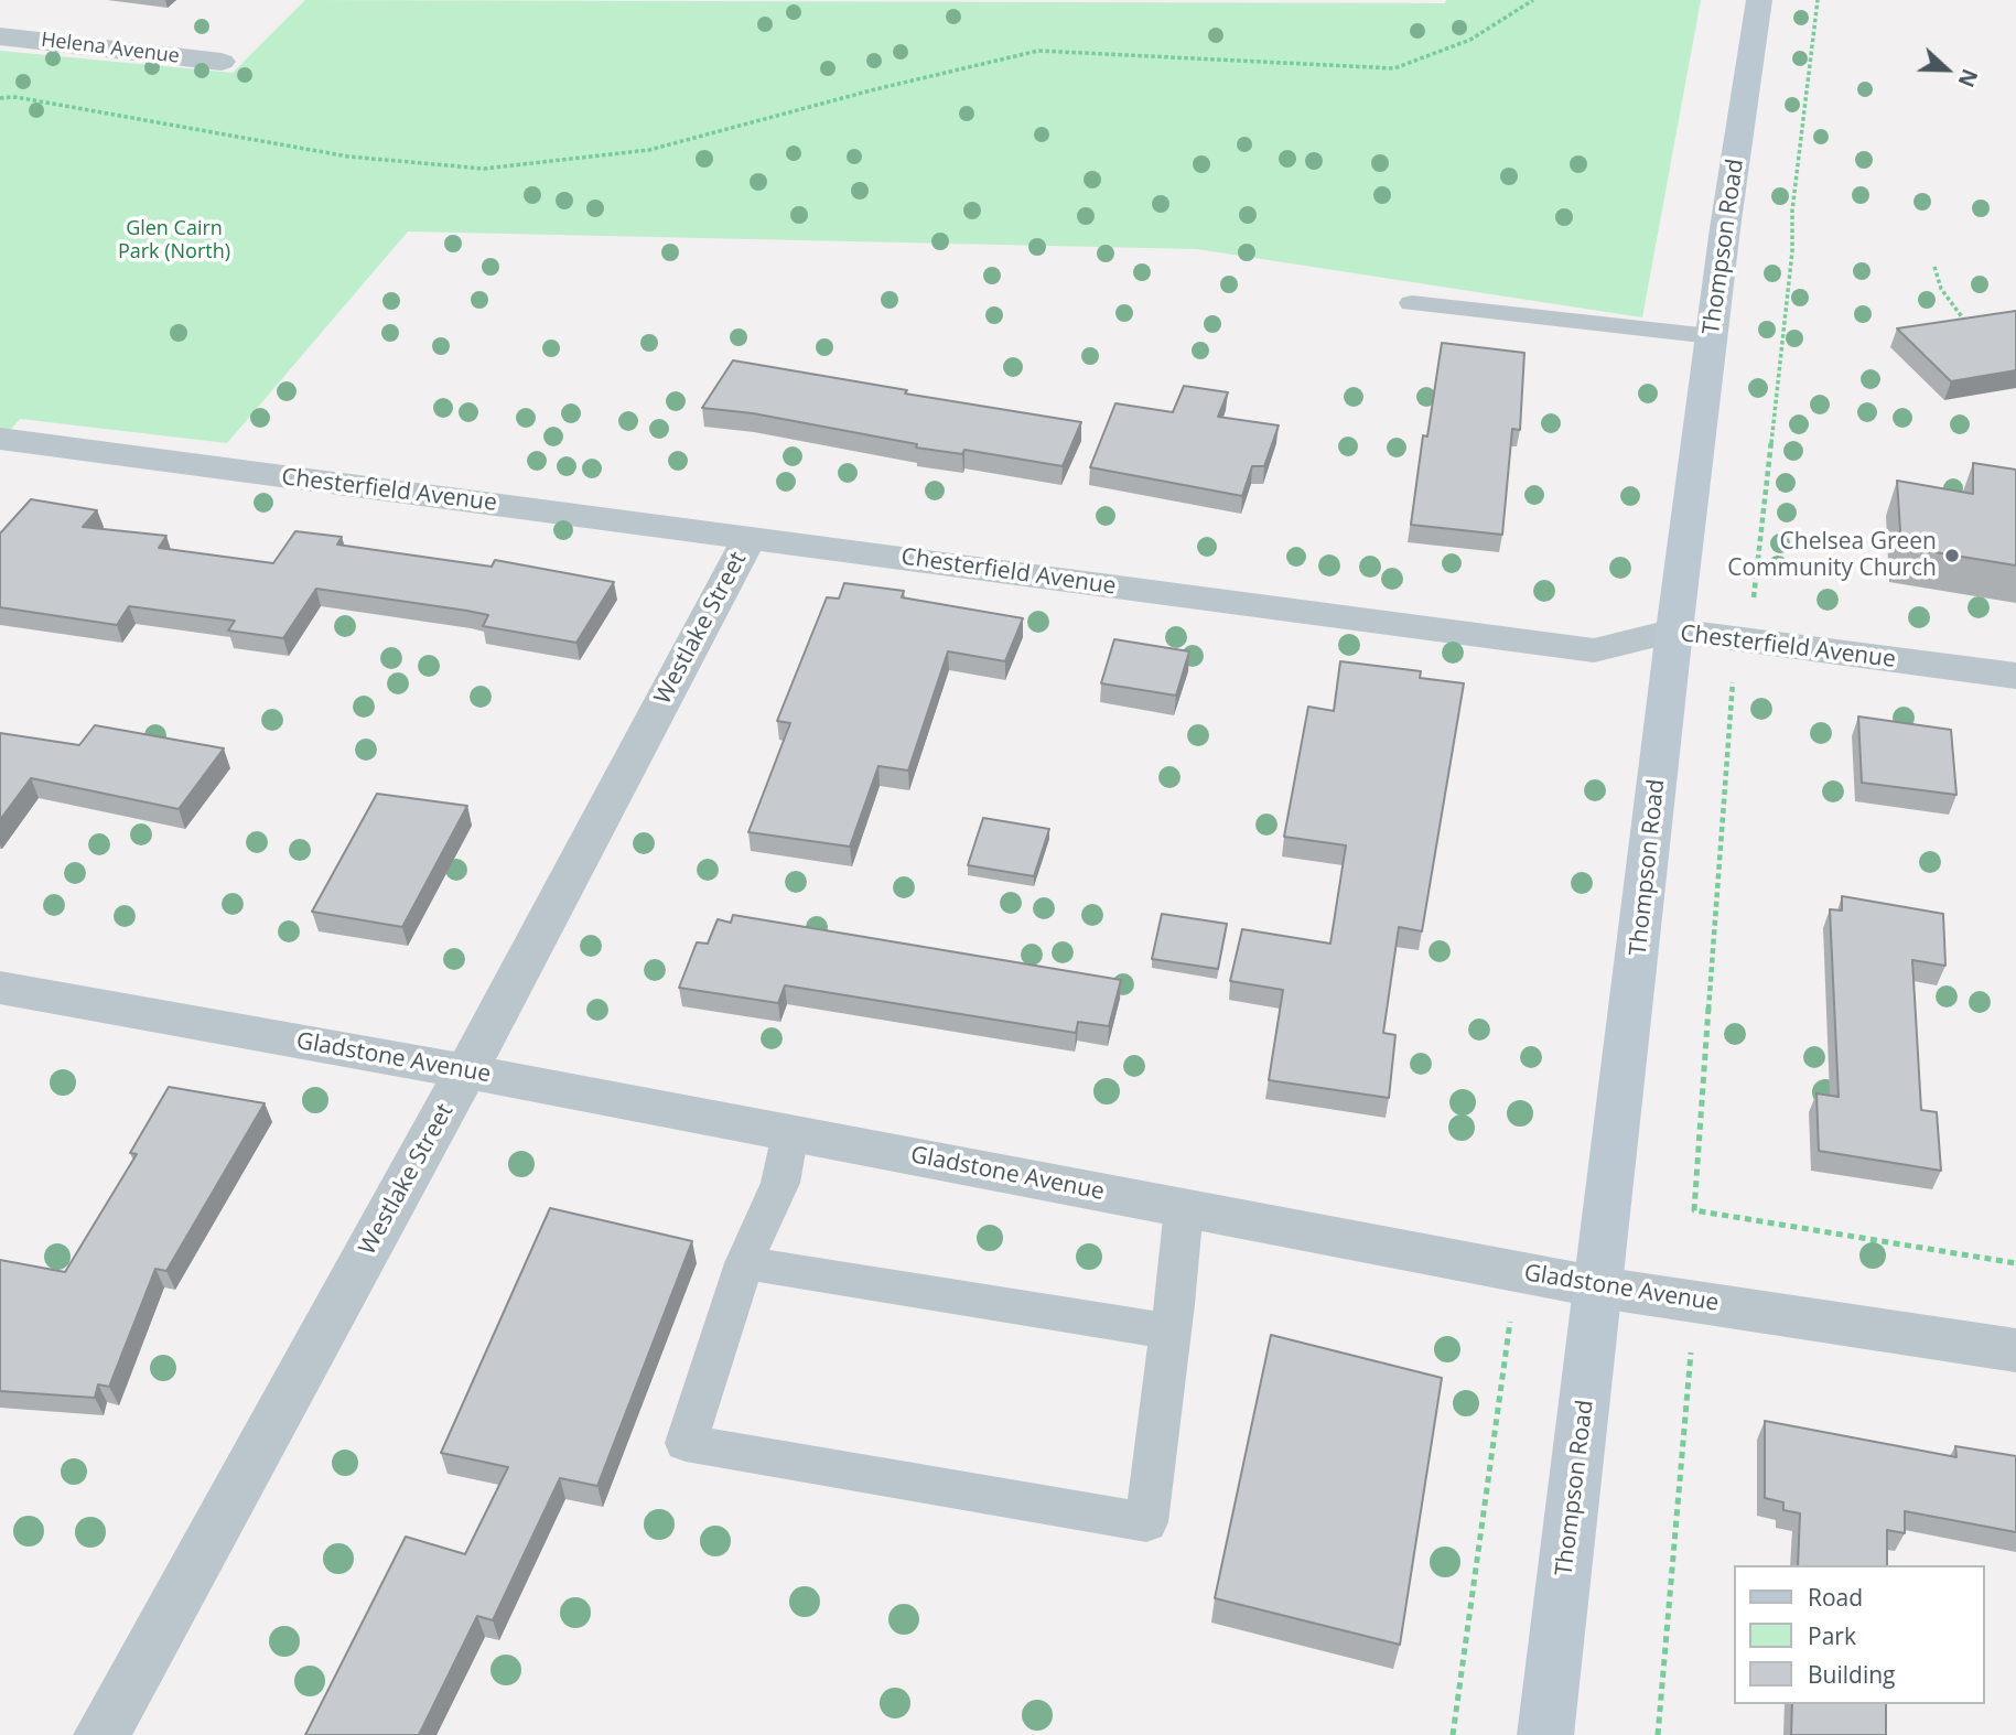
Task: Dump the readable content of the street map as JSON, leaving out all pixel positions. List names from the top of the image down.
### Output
{
  "streets": {
    "street": [
      "Helena Avenue",
      "Thompson Road",
      "Chesterfield Avenue",
      "Westlake Street",
      "Gladstone Avenue"
    ]
  },
  "crossings": [
    ["Thompson Road", "Chesterfield Avenue"],
    ["Thompson Road", "Gladstone Avenue"],
    ["Chesterfield Avenue", "Westlake Street"],
    ["Westlake Street", "Gladstone Avenue"]
  ],
  "parks": ["Glen Cairn Park (North)"],
  "places": ["Chelsea Green Community Church"],
  "legend": ["Road", "Park", "Building"],
  "north": "right"
}
